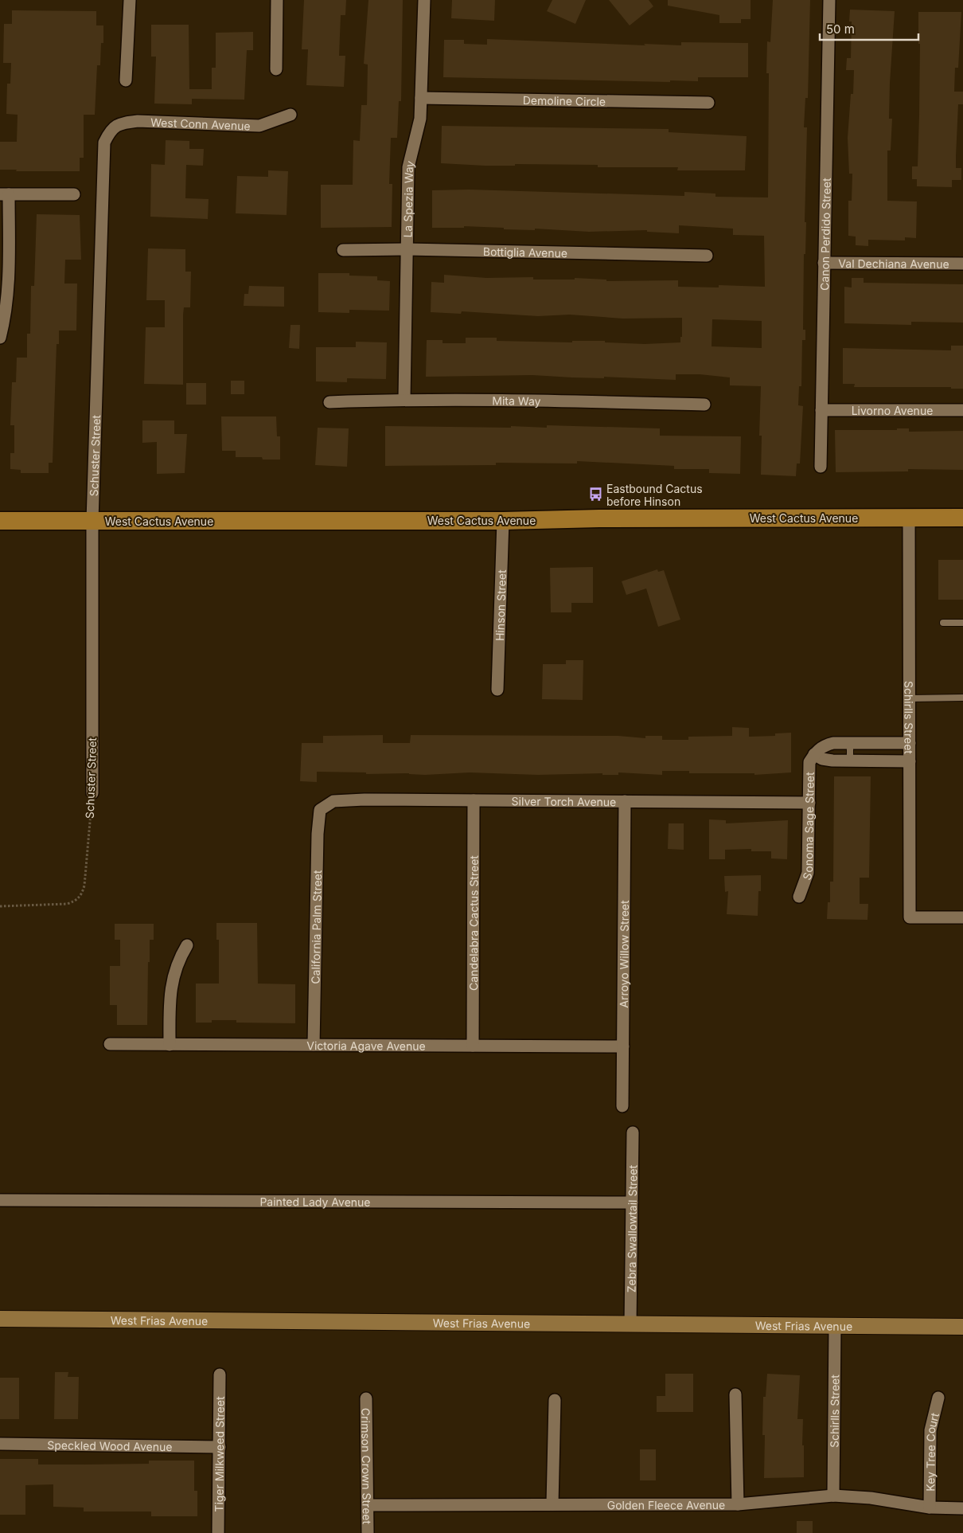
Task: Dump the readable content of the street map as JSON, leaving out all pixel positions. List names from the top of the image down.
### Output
{
  "streets": {
    "main road": ["West Cactus Avenue"],
    "street": [
      "Demoline Circle",
      "West Conn Avenue",
      "La Spezia Way",
      "Canon Perdido Street",
      "Bottiglia Avenue",
      "Val Dechiana Avenue",
      "Mita Way",
      "Livorno Avenue",
      "Schuster Street",
      "Hinson Street",
      "Schirlls Street",
      "Silver Torch Avenue",
      "Sonoma Sage Street",
      "Candelabra Cactus Street",
      "California Palm Street",
      "Arroyo Willow Street",
      "Victoria Agave Avenue",
      "Painted Lady Avenue",
      "Zebra Swallowtail Street",
      "West Frias Avenue",
      "Speckled Wood Avenue",
      "Key Tree Court",
      "Tiger Milkweed Street",
      "Crimson Crown Street",
      "Golden Fleece Avenue"
    ]
  },
  "crossings": [
    ["Demoline Circle", "La Spezia Way"],
    ["West Conn Avenue", "Schuster Street"],
    ["La Spezia Way", "Bottiglia Avenue"],
    ["La Spezia Way", "Mita Way"],
    ["Canon Perdido Street", "Val Dechiana Avenue"],
    ["Canon Perdido Street", "Livorno Avenue"],
    ["Schuster Street", "West Cactus Avenue"],
    ["West Cactus Avenue", "Hinson Street"],
    ["West Cactus Avenue", "Schirlls Street"],
    ["Schirlls Street", "West Frias Avenue"],
    ["Schirlls Street", "Golden Fleece Avenue"],
    ["Silver Torch Avenue", "Sonoma Sage Street"],
    ["Silver Torch Avenue", "Candelabra Cactus Street"],
    ["Silver Torch Avenue", "California Palm Street"],
    ["Silver Torch Avenue", "Arroyo Willow Street"],
    ["Candelabra Cactus Street", "Victoria Agave Avenue"],
    ["California Palm Street", "Victoria Agave Avenue"],
    ["Arroyo Willow Street", "Victoria Agave Avenue"],
    ["Painted Lady Avenue", "Zebra Swallowtail Street"],
    ["Zebra Swallowtail Street", "West Frias Avenue"],
    ["Speckled Wood Avenue", "Tiger Milkweed Street"],
    ["Key Tree Court", "Golden Fleece Avenue"],
    ["Crimson Crown Street", "Golden Fleece Avenue"]
  ],
  "places": {
    "bus stop": ["Eastbound Cactus before Hinson"]
  },
  "scale_bar": "50 m"
}
